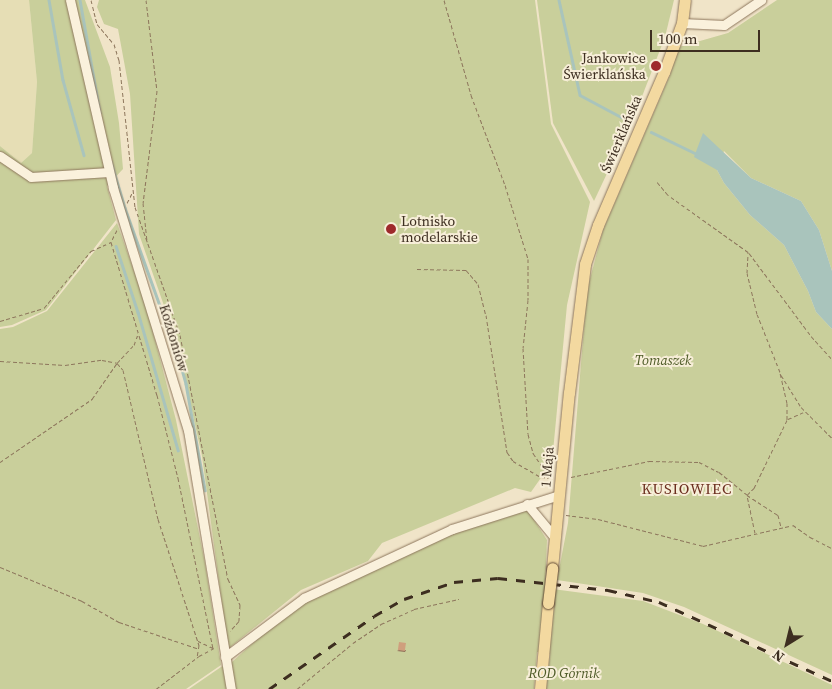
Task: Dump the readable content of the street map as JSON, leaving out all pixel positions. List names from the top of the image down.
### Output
{
  "streets": {
    "main road": ["Świerklańska", "1 Maja"],
    "street": ["Kożdoniów"]
  },
  "crossings": [
    ["Świerklańska", "1 Maja"]
  ],
  "districts": ["KUSIOWIEC"],
  "parks": ["Tomaszek", "ROD Górnik"],
  "places": ["Jankowice Świerklańska", "Lotnisko modelarskie"],
  "scale_bar": "100 m",
  "north": "bottom left"
}
